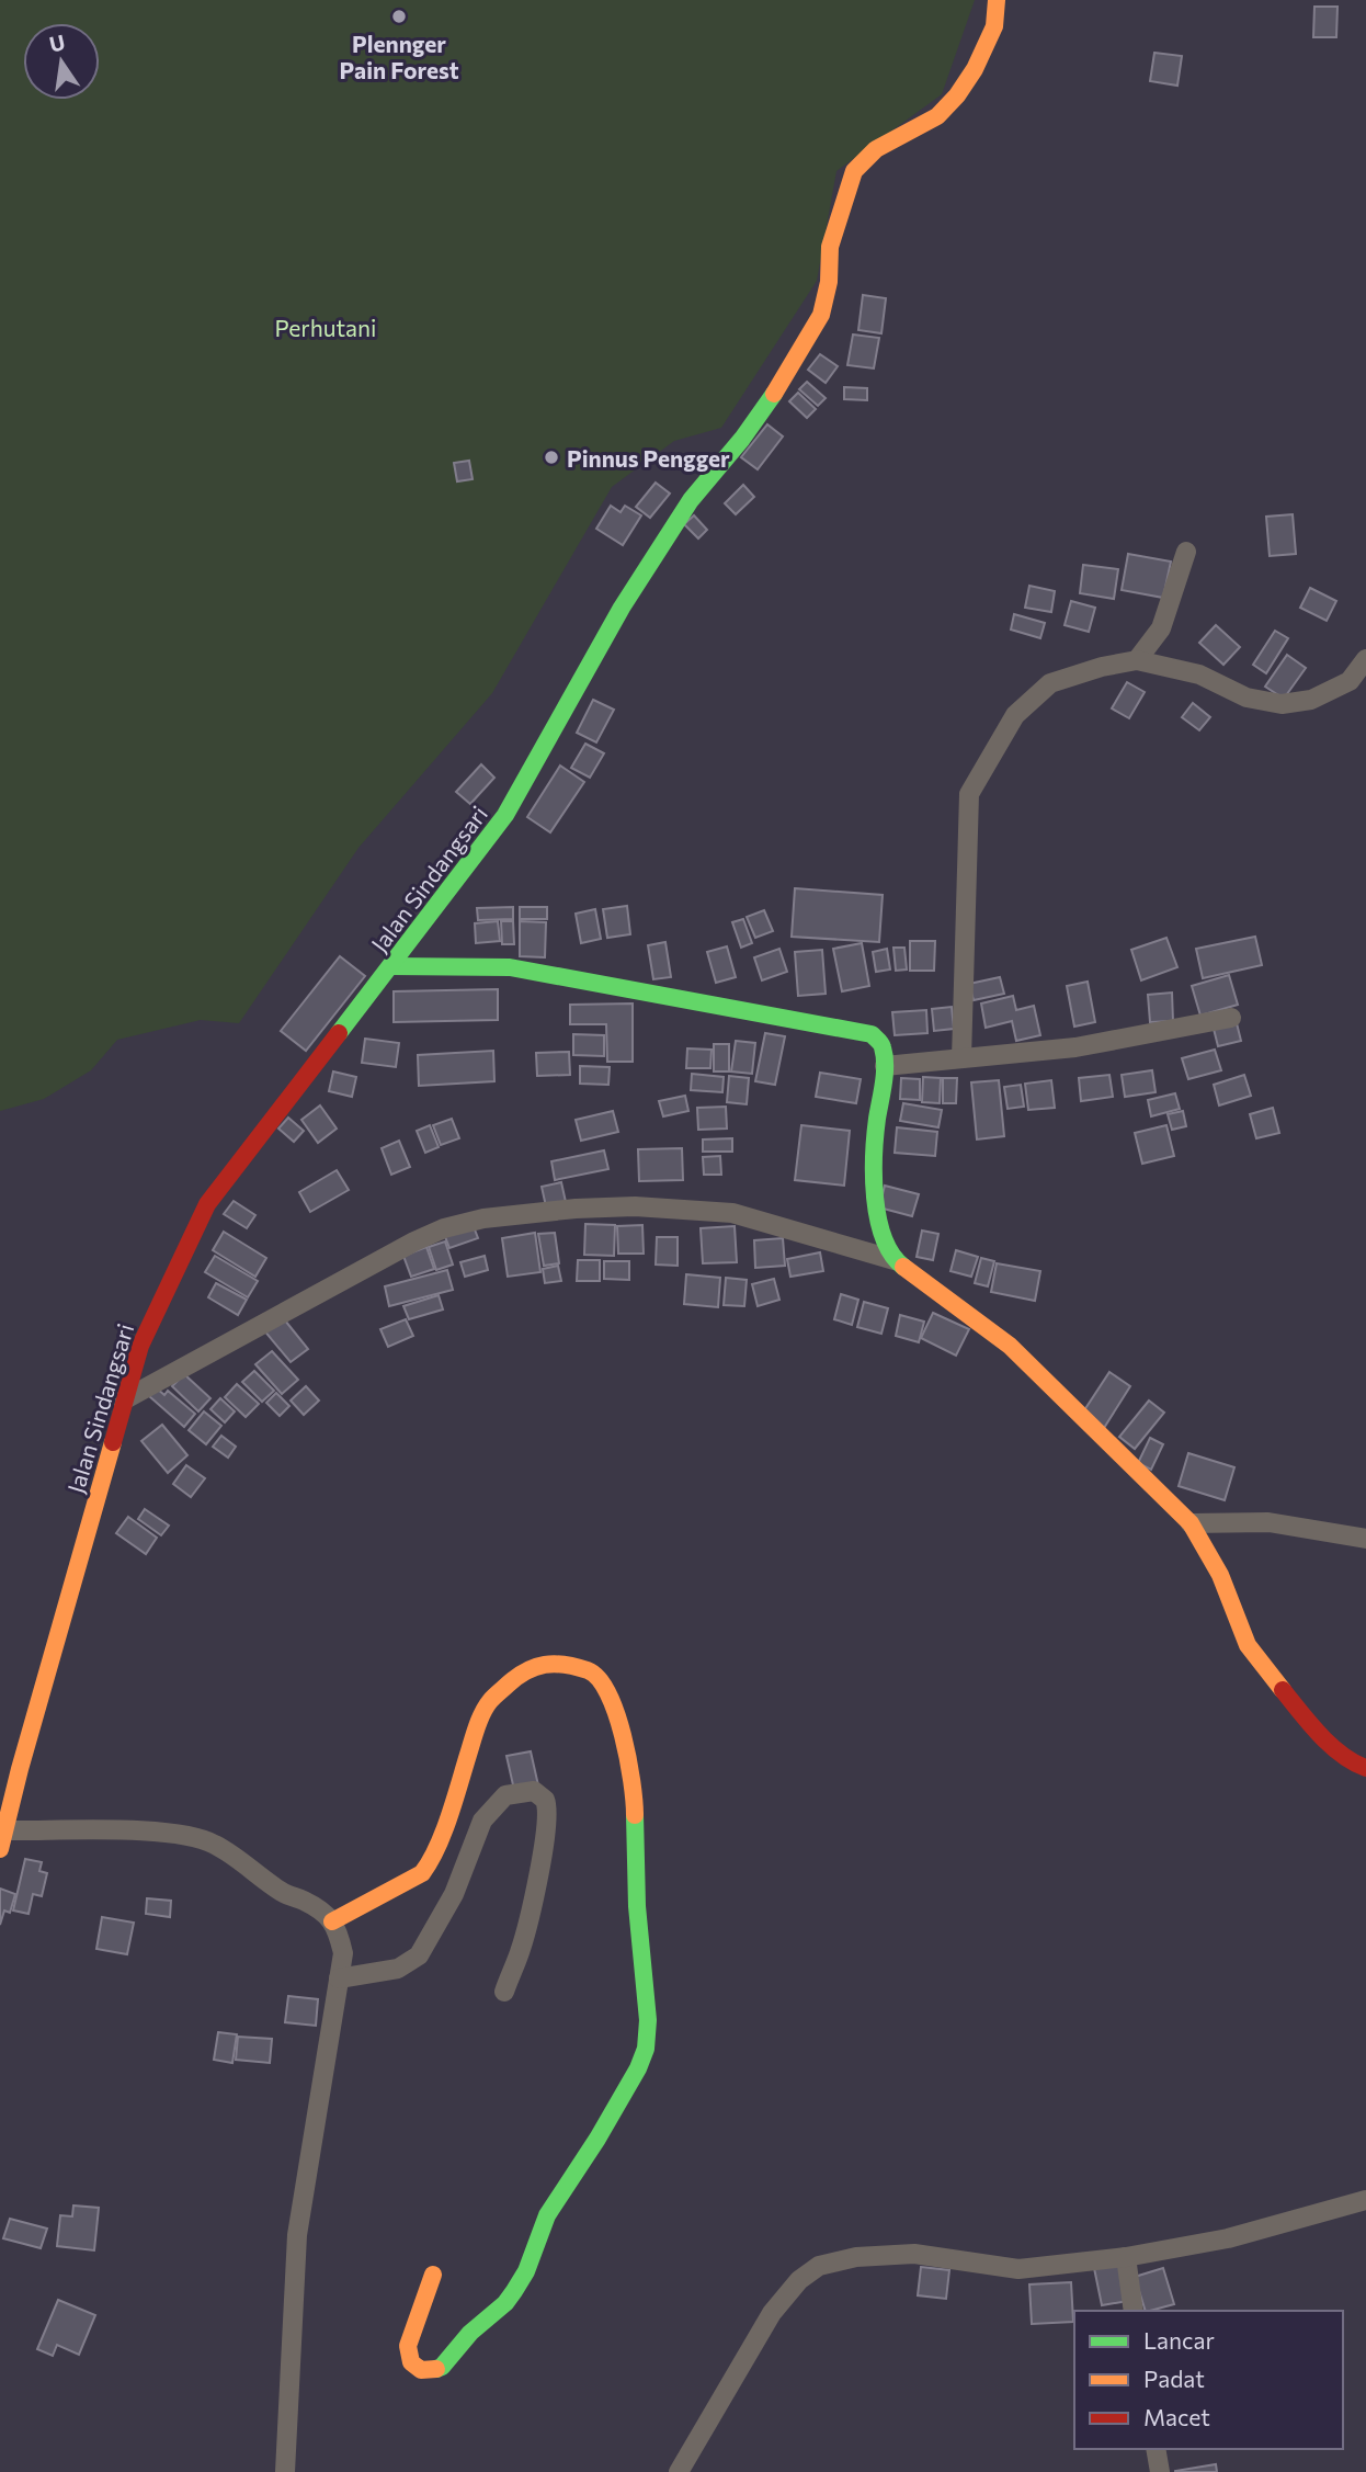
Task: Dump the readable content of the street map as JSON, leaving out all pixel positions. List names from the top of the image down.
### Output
{
  "streets": {
    "street": ["Jalan Sindangsari"]
  },
  "parks": ["Perhutani"],
  "places": ["Plennger Pain Forest", "Pinnus Pengger"],
  "legend": ["Lancar", "Padat", "Macet"],
  "north": "top"
}
